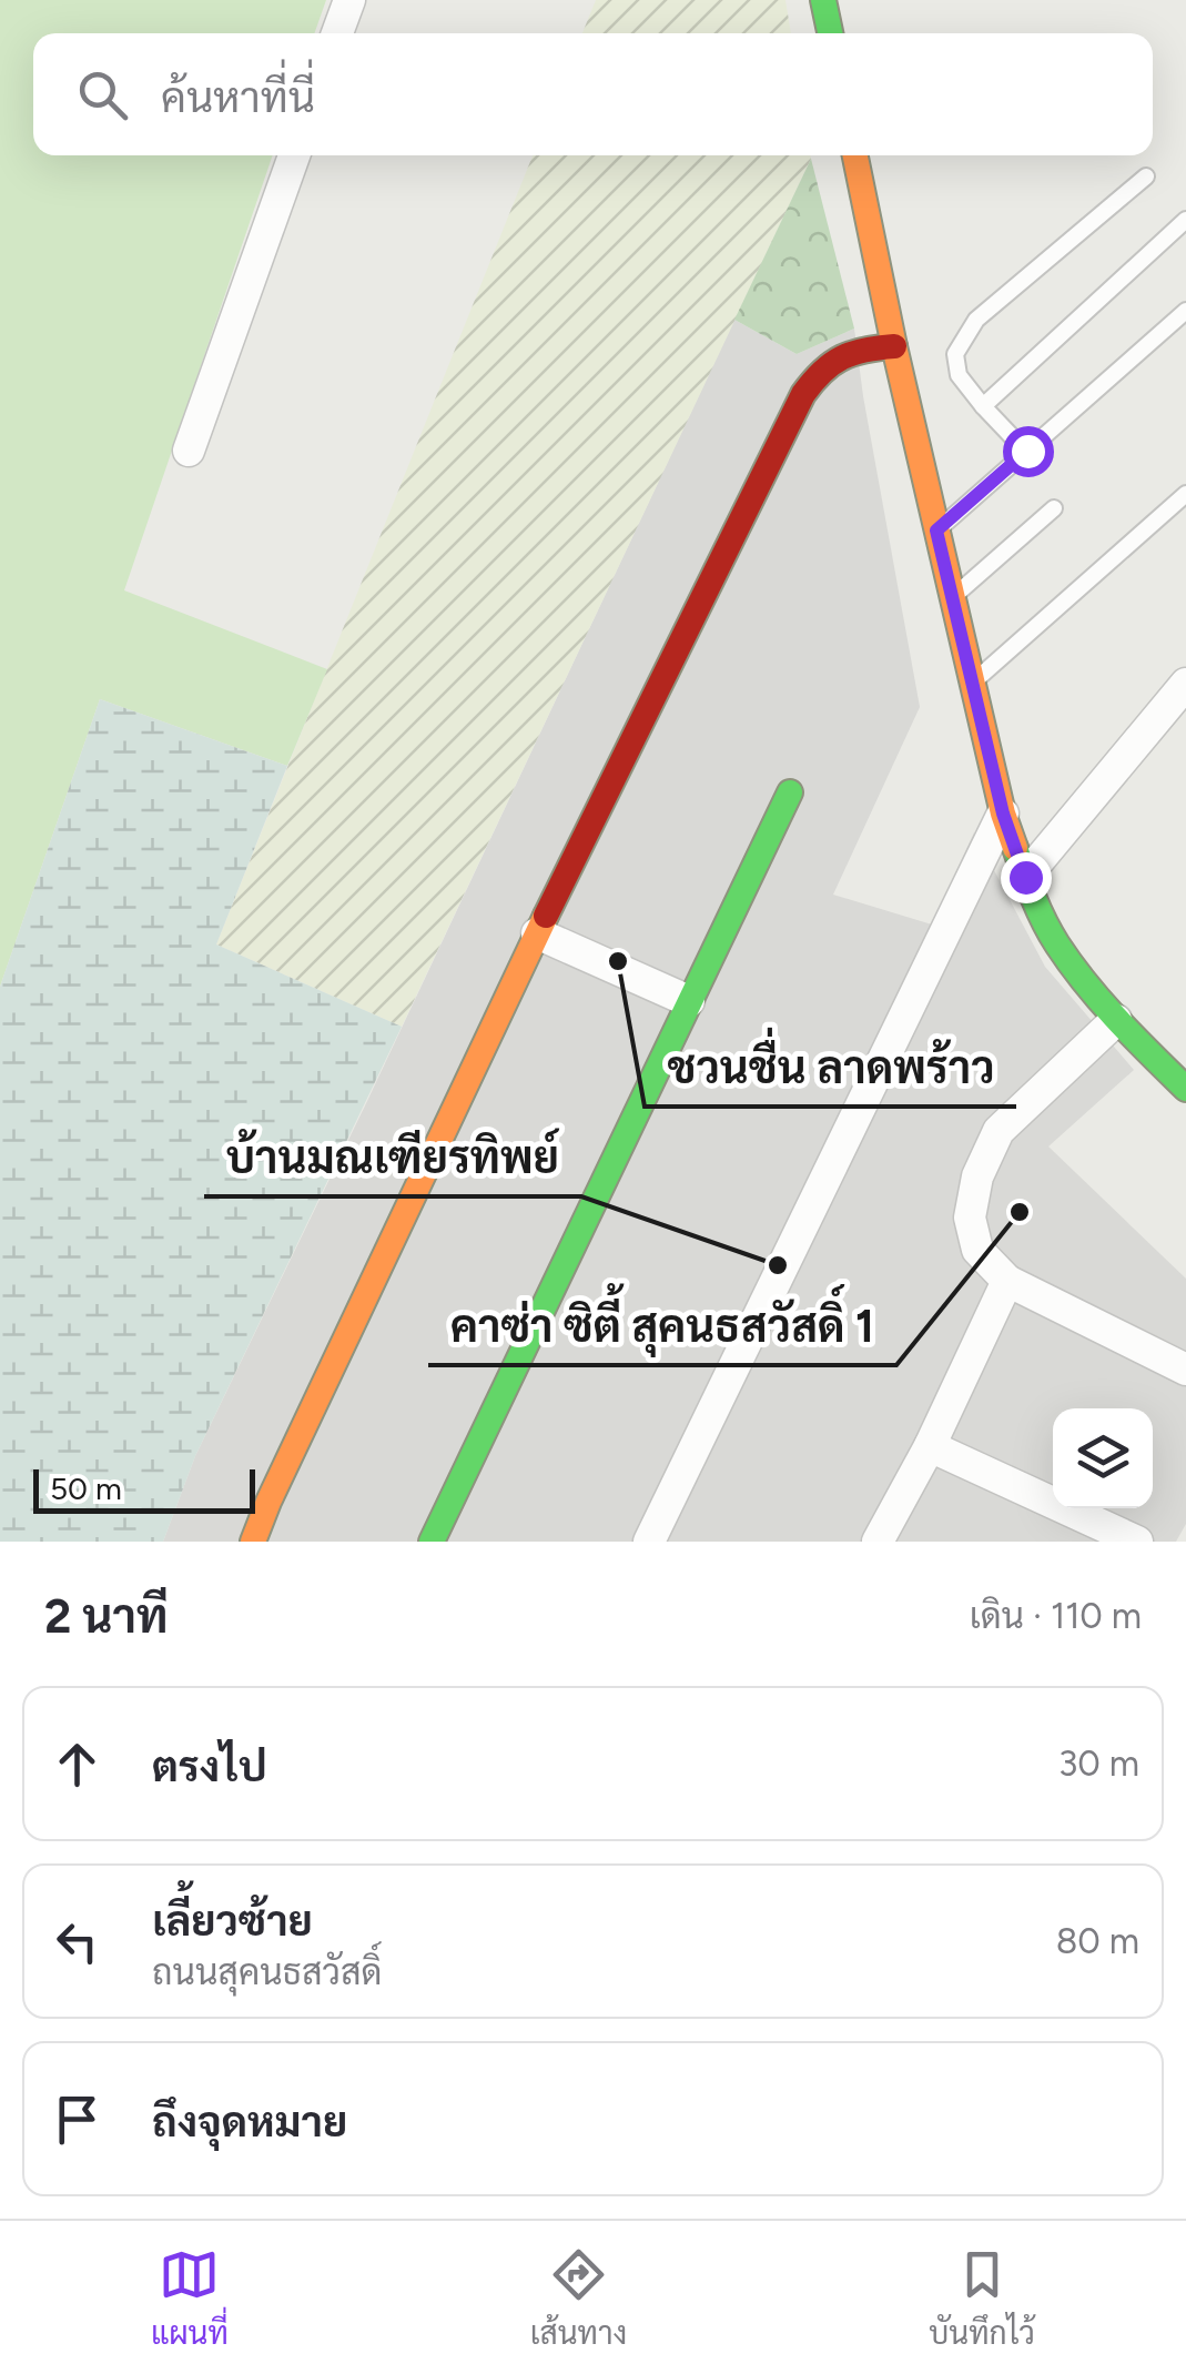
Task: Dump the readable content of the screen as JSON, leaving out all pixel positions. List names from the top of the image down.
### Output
{
  "places": ["ชวนชื่น ลาดพร้าว", "คาซ่า ซิตี้ สุคนธสวัสดิ์ 1", "บ้านมณเฑียรทิพย์"],
  "scale_bar": "50 m",
  "page": {
    "search": "ค้นหาที่นี่",
    "scale": "50 m",
    "heading": ["2 นาที", "เดิน · 110 m"],
    "list": [
      ["ตรงไป", "30 m"],
      ["เลี้ยวซ้าย", "ถนนสุคนธสวัสดิ์", "80 m"],
      "ถึงจุดหมาย"
    ],
    "nav": ["แผนที่", "เส้นทาง", "บันทึกไว้"]
  }
}
